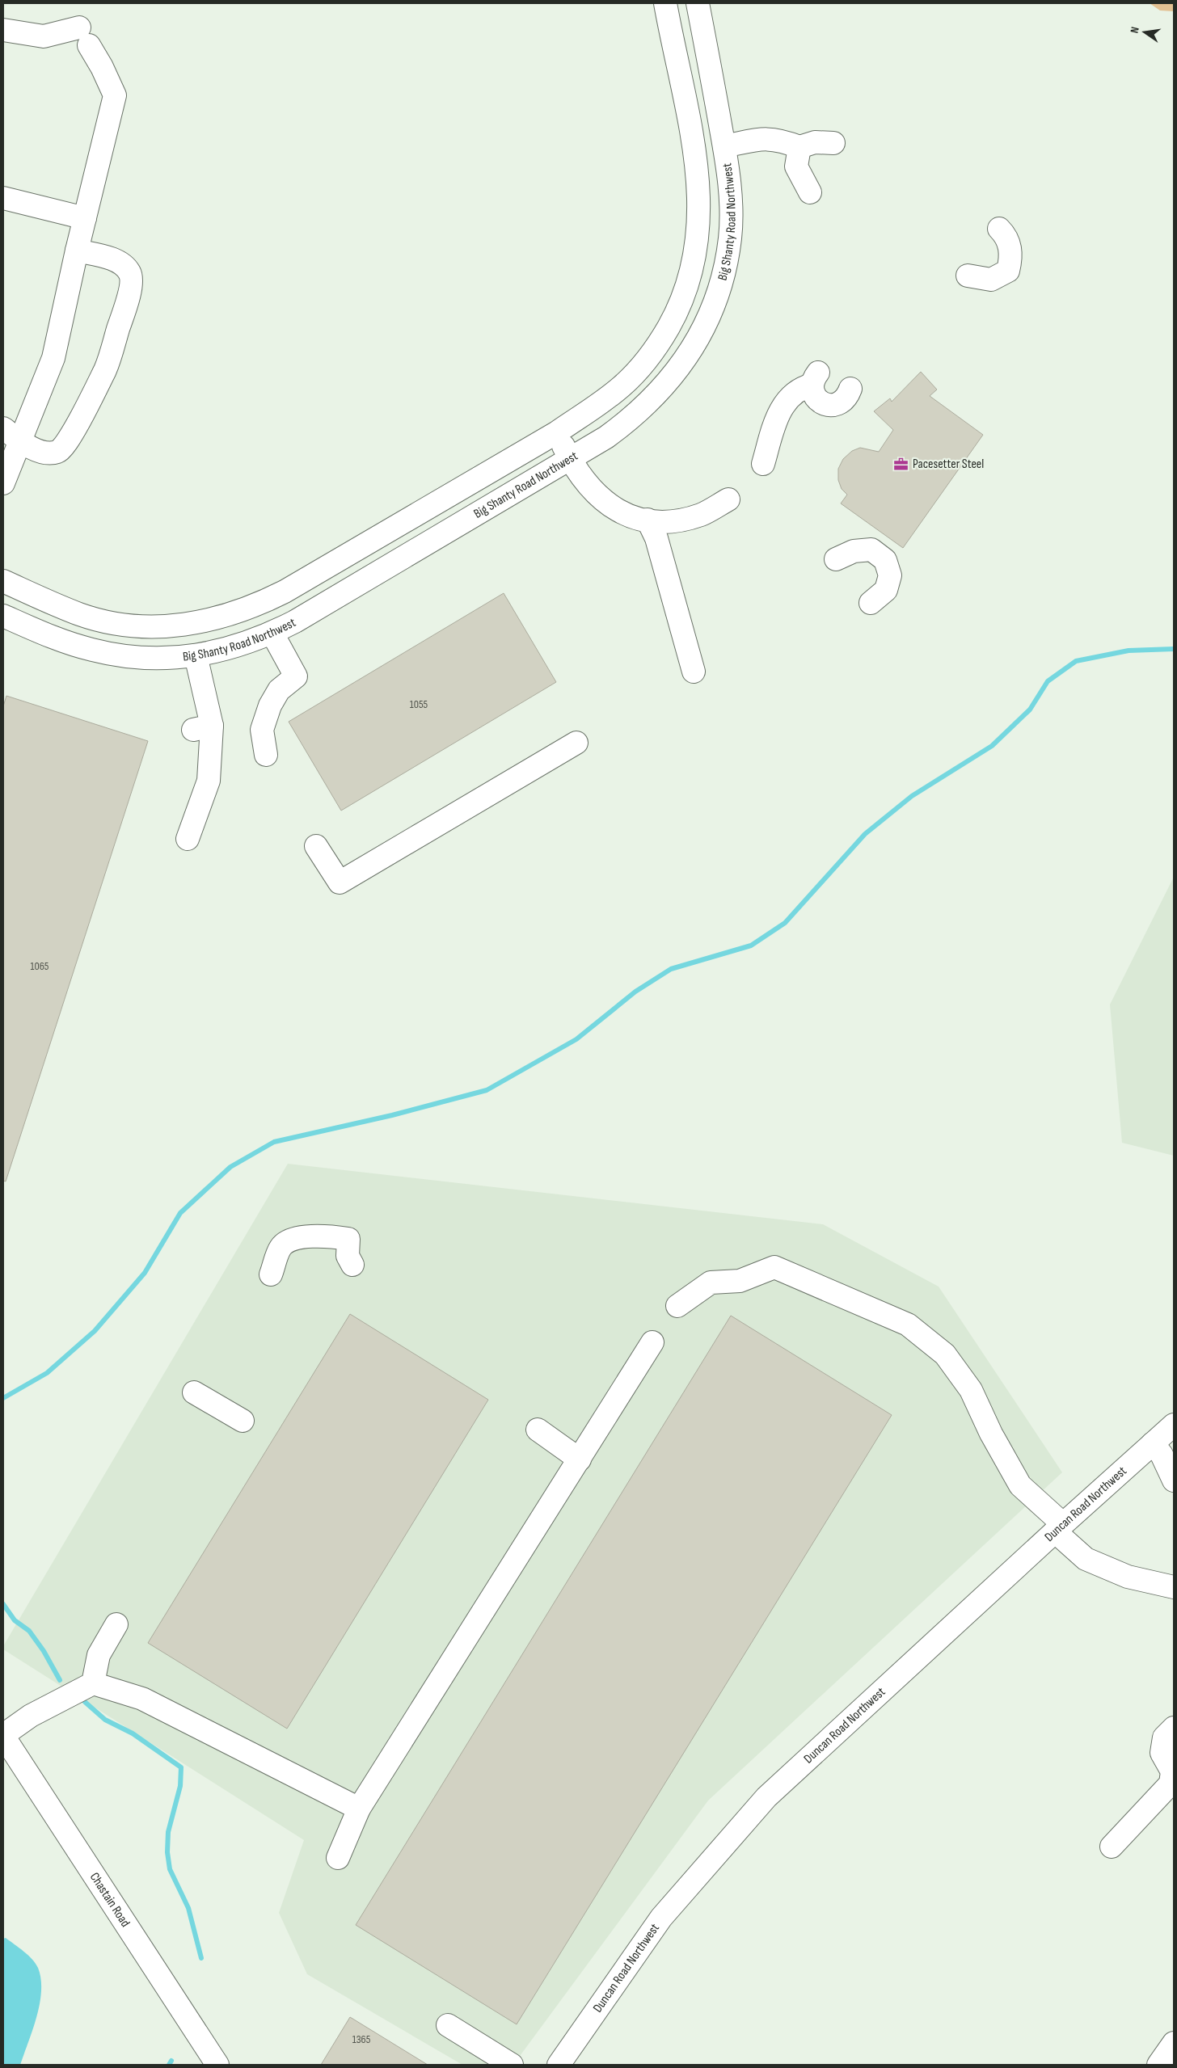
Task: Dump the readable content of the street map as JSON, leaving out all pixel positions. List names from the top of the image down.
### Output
{
  "streets": {
    "street": ["Big Shanty Road Northwest", "Duncan Road Northwest", "Chastain Road"]
  },
  "places": {
    "office": ["Pacesetter Steel"]
  },
  "house_numbers": ["1055", "1065", "1365"],
  "north": "left"
}
